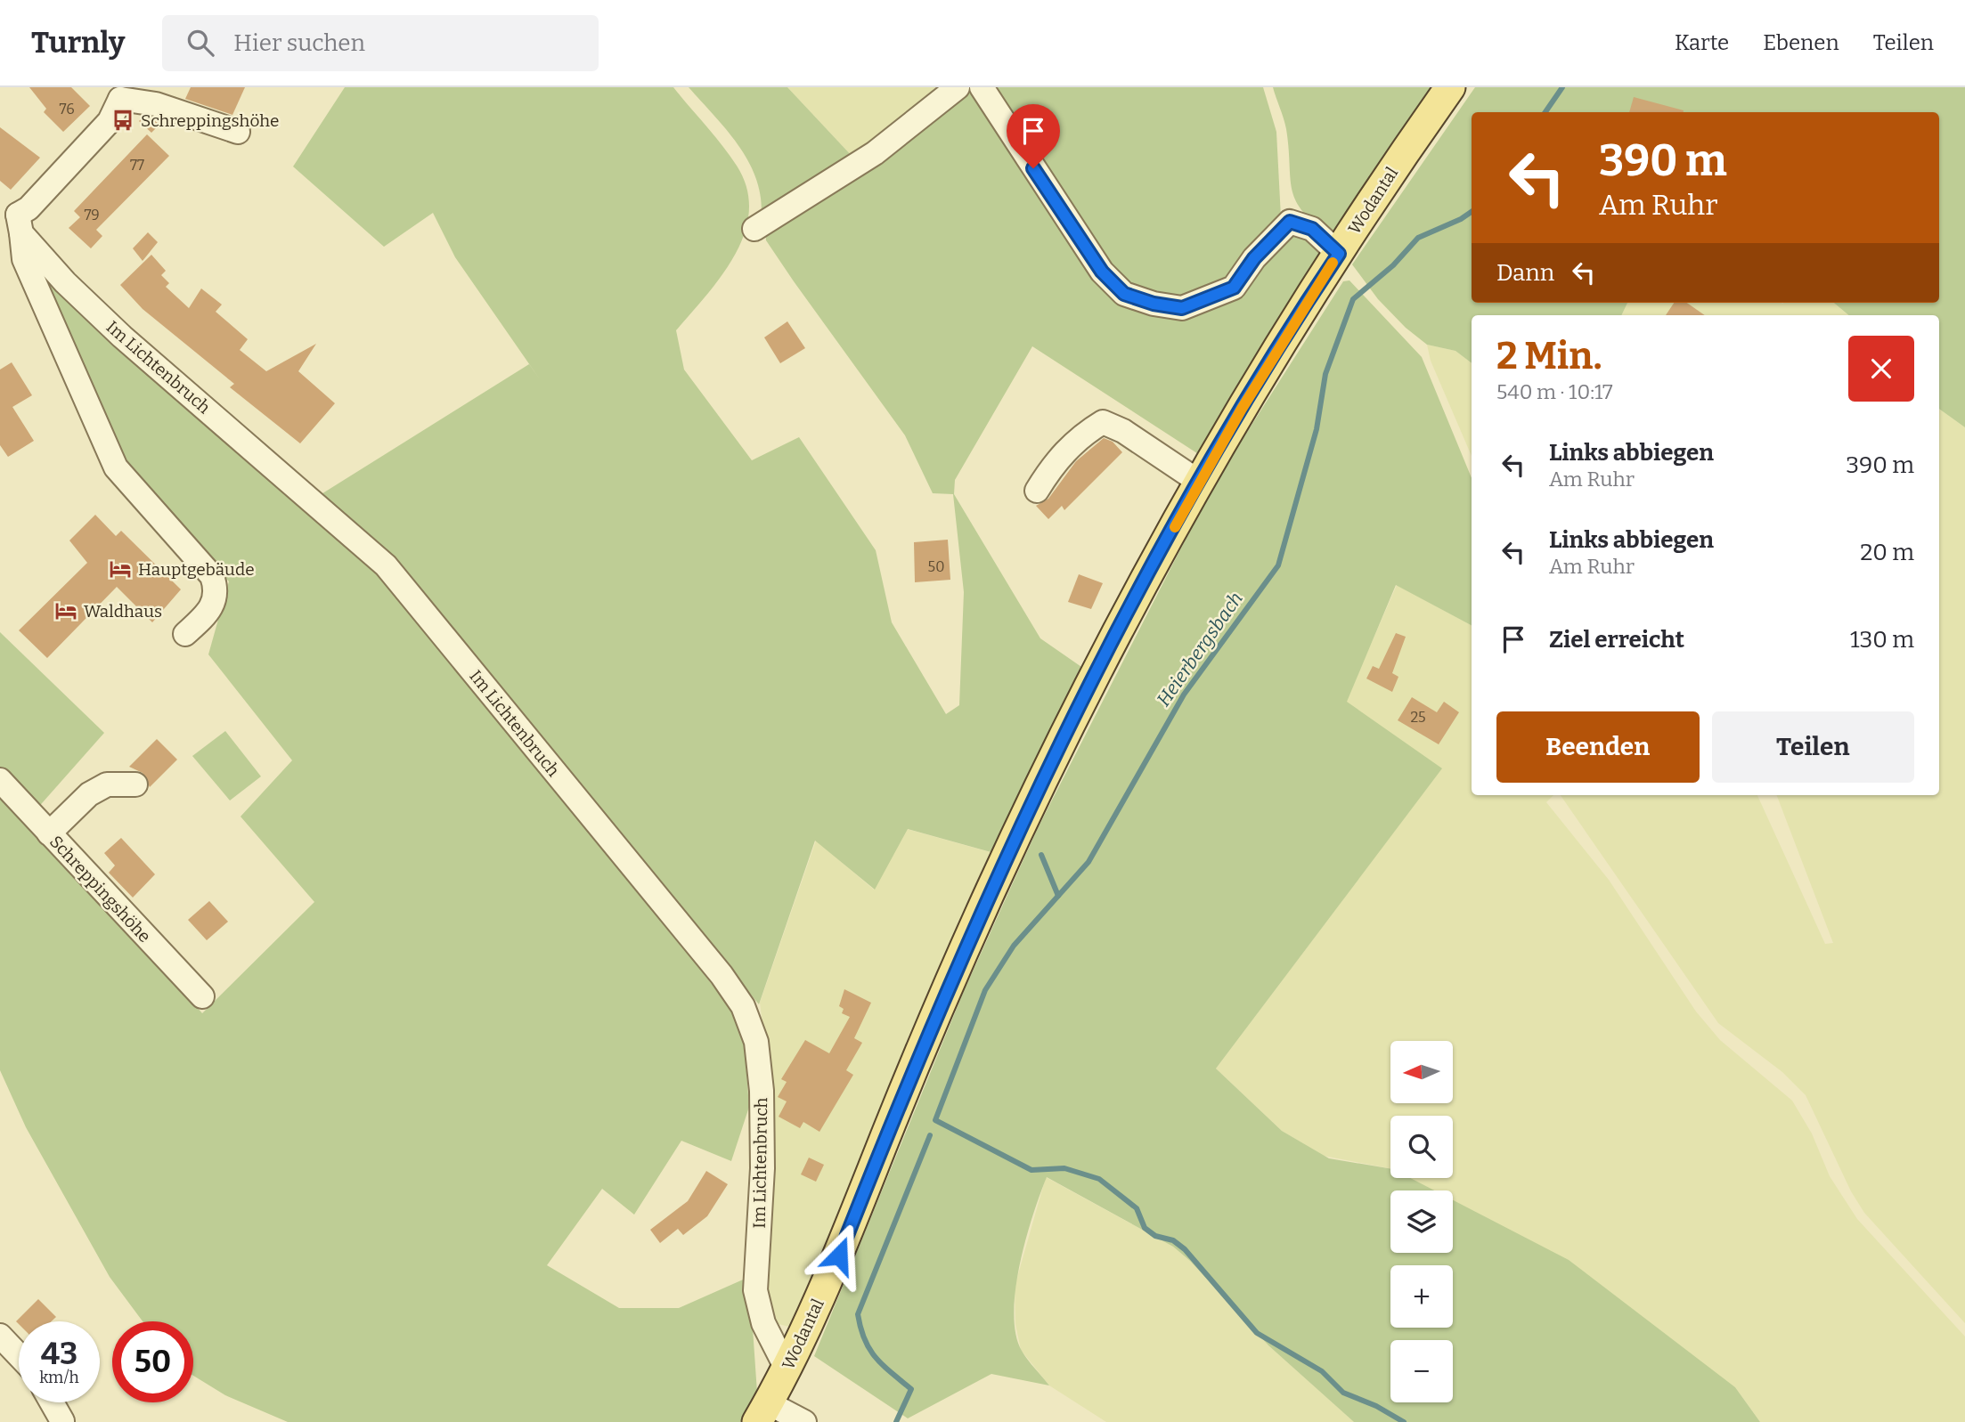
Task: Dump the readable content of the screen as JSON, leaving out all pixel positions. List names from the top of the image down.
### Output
{
  "streets": {
    "main road": ["Wodantal"],
    "street": ["Im Lichtenbruch", "Schreppingshöhe"]
  },
  "crossings": [
    ["Wodantal", "Im Lichtenbruch"]
  ],
  "water": ["Heierbergsbach"],
  "places": {
    "bus stop": ["Schreppingshöhe"],
    "hotel": ["Hauptgebäude", "Waldhaus"]
  },
  "house_numbers": [
    "76",
    "77",
    "79",
    "50",
    "25"
  ],
  "north": "left",
  "page": {
    "header": "Turnly",
    "search": "Hier suchen",
    "nav": ["Karte", "Ebenen", "Teilen"],
    "turn": ["390 m", "Am Ruhr"],
    "then": "Dann",
    "heading": ["2 Min.", "540 m · 10:17"],
    "list": [
      {
        "name": "Links abbiegen",
        "note": "Am Ruhr",
        "value": "390 m"
      },
      {
        "name": "Links abbiegen",
        "note": "Am Ruhr",
        "value": "20 m"
      },
      {
        "name": "Ziel erreicht",
        "value": "130 m"
      }
    ],
    "buttons": ["Beenden", "Teilen"],
    "map_buttons": ["+", "−"],
    "speed": "43 km/h",
    "limit": "50"
  }
}
